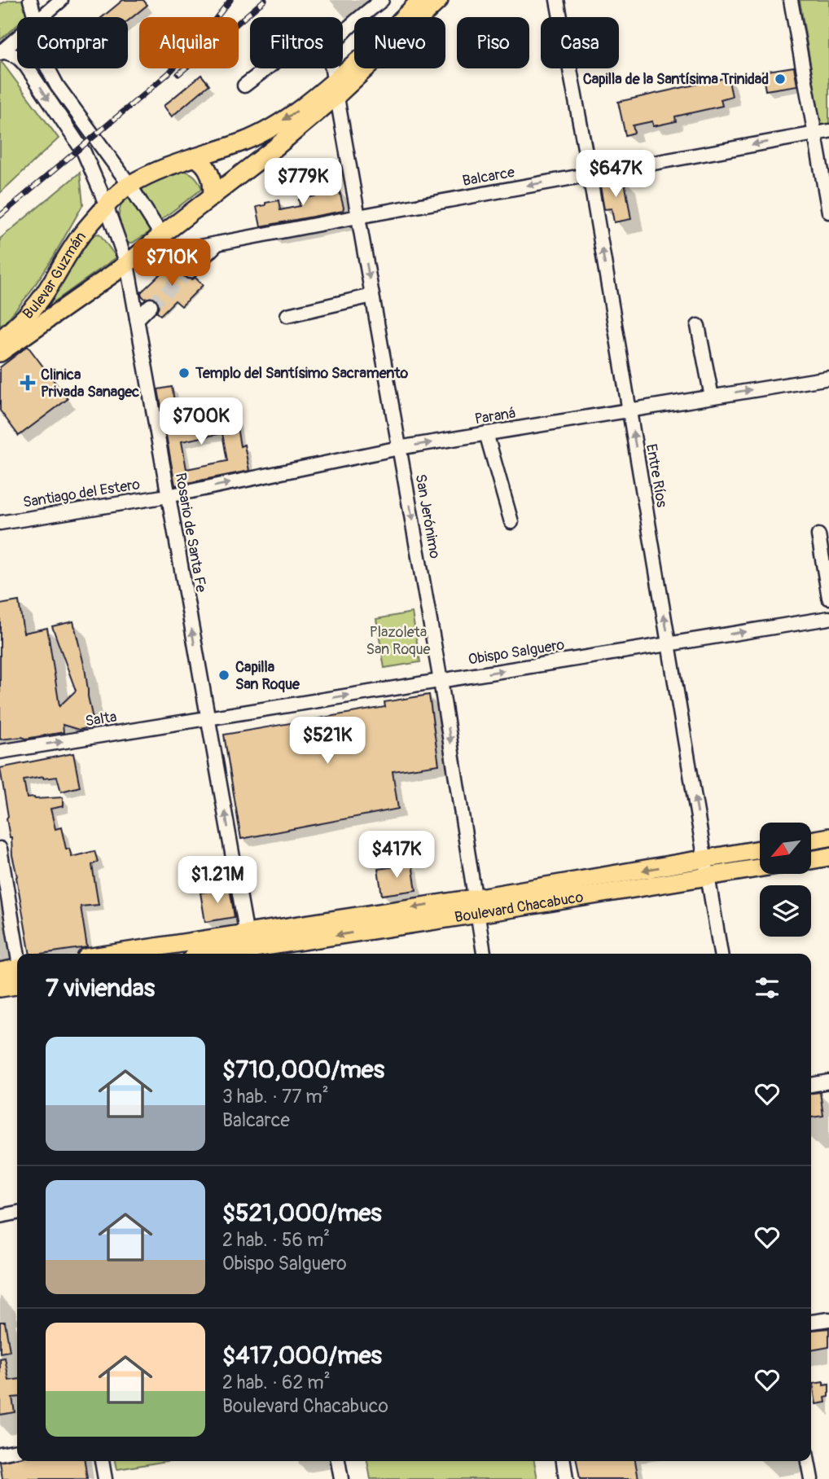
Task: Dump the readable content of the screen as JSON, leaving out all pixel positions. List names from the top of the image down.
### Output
{
  "streets": {
    "main road": ["Bulevar Guzmán", "Boulevard Chacabuco"],
    "street": [
      "Balcarce",
      "Paraná",
      "Entre Ríos",
      "Santiago del Estero",
      "San Jerónimo",
      "Rosario de Santa Fe",
      "Obispo Salguero",
      "Salta"
    ]
  },
  "crossings": [
    ["Balcarce", "Bulevar Guzmán"],
    ["Balcarce", "Entre Ríos"],
    ["Balcarce", "San Jerónimo"],
    ["Bulevar Guzmán", "San Jerónimo"],
    ["Bulevar Guzmán", "Rosario de Santa Fe"],
    ["Paraná", "Entre Ríos"],
    ["Paraná", "Santiago del Estero"],
    ["Paraná", "San Jerónimo"],
    ["Paraná", "Rosario de Santa Fe"],
    ["Entre Ríos", "Obispo Salguero"],
    ["Entre Ríos", "Boulevard Chacabuco"],
    ["Santiago del Estero", "Rosario de Santa Fe"],
    ["San Jerónimo", "Obispo Salguero"],
    ["San Jerónimo", "Boulevard Chacabuco"],
    ["Rosario de Santa Fe", "Obispo Salguero"],
    ["Rosario de Santa Fe", "Salta"],
    ["Rosario de Santa Fe", "Boulevard Chacabuco"],
    ["Obispo Salguero", "Salta"]
  ],
  "one_way": [
    "Balcarce",
    "Paraná",
    "Entre Ríos",
    "San Jerónimo",
    "Obispo Salguero",
    "Salta",
    "Boulevard Chacabuco"
  ],
  "parks": ["Plazoleta San Roque"],
  "places": {
    "other": ["Capilla de la Santísima Trinidad", "Templo del Santísimo Sacramento", "Capilla San Roque"],
    "health": ["Clinica Privada Sanagec"]
  },
  "north": "bottom left",
  "page": {
    "chip": [
      "Comprar",
      "Alquilar",
      "Filtros",
      "Nuevo",
      "Piso",
      "Casa"
    ],
    "price": [
      "$647K",
      "$779K",
      "$710K",
      "$700K",
      "$521K",
      "$417K",
      "$1.21M"
    ],
    "heading": "7 viviendas",
    "list": [
      {
        "name": "$710,000/mes",
        "note": "3 hab. · 77 m² · Balcarce"
      },
      {
        "name": "$521,000/mes",
        "note": "2 hab. · 56 m² · Obispo Salguero"
      },
      {
        "name": "$417,000/mes",
        "note": "2 hab. · 62 m² · Boulevard Chacabuco"
      }
    ]
  }
}
